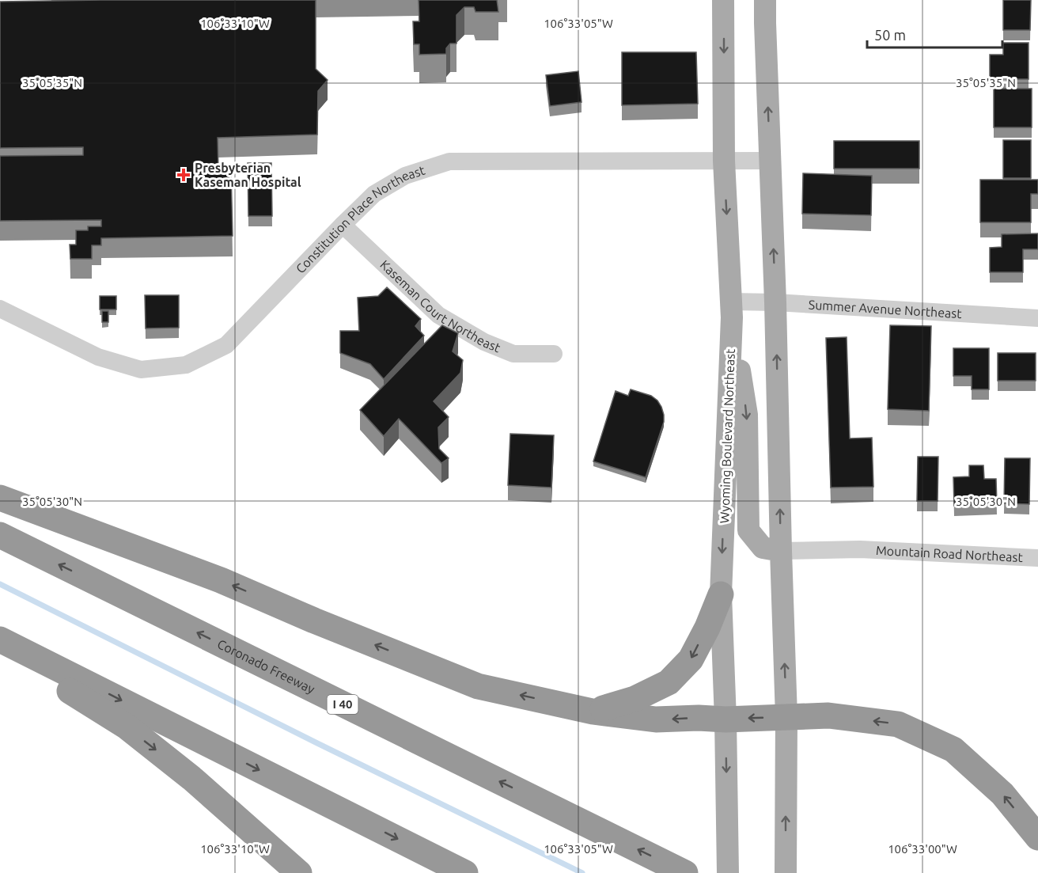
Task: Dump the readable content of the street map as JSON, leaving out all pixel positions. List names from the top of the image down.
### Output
{
  "streets": {
    "highway": ["Coronado Freeway", "I 40"],
    "main road": ["Wyoming Boulevard Northeast"],
    "street": [
      "Constitution Place Northeast",
      "Kaseman Court Northeast",
      "Summer Avenue Northeast",
      "Mountain Road Northeast"
    ]
  },
  "crossings": [
    ["Constitution Place Northeast", "Kaseman Court Northeast"],
    ["Constitution Place Northeast", "Wyoming Boulevard Northeast"],
    ["Summer Avenue Northeast", "Wyoming Boulevard Northeast"]
  ],
  "places": {
    "health": ["Presbyterian Kaseman Hospital"]
  },
  "scale_bar": "50 m",
  "coordinates": [
    "106°33'10\"W",
    "106°33'05\"W",
    "35°05'35\"N",
    "35°05'30\"N",
    "106°33'00\"W"
  ]
}
